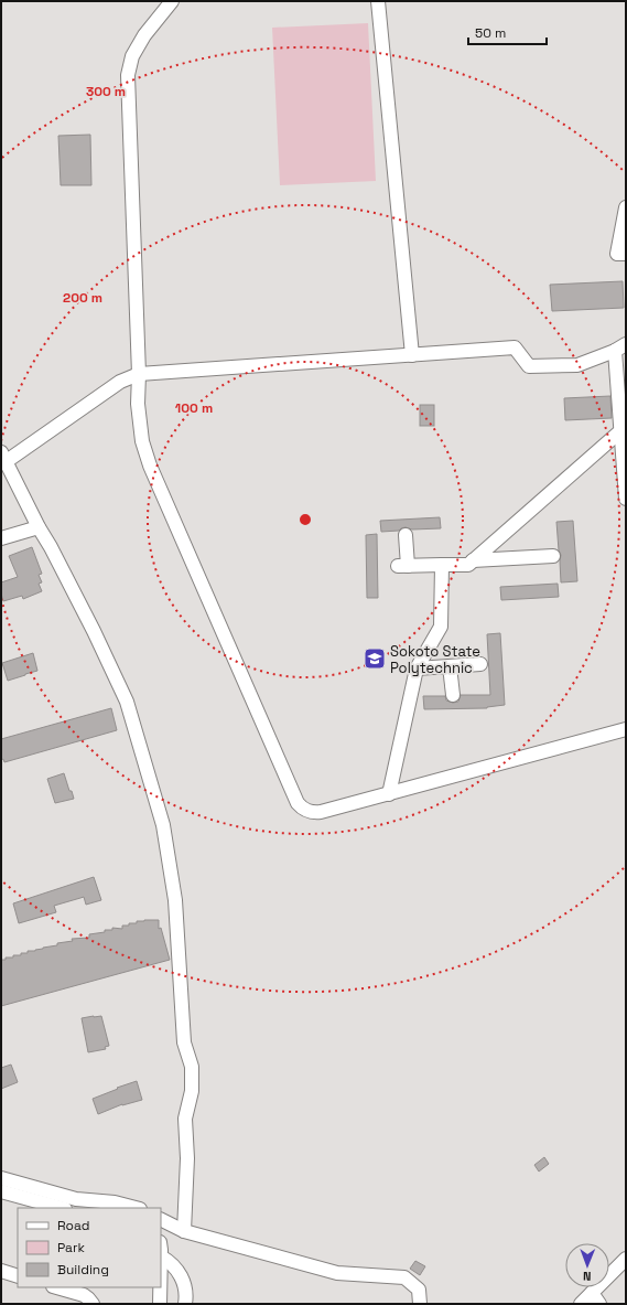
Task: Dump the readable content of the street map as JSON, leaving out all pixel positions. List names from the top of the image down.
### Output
{
  "places": {
    "school or university": ["Sokoto State Polytechnic"]
  },
  "legend": ["Road", "Park", "Building"],
  "scale_bar": "50 m",
  "north": "bottom",
  "rings": ["300 m", "200 m", "100 m"]
}
